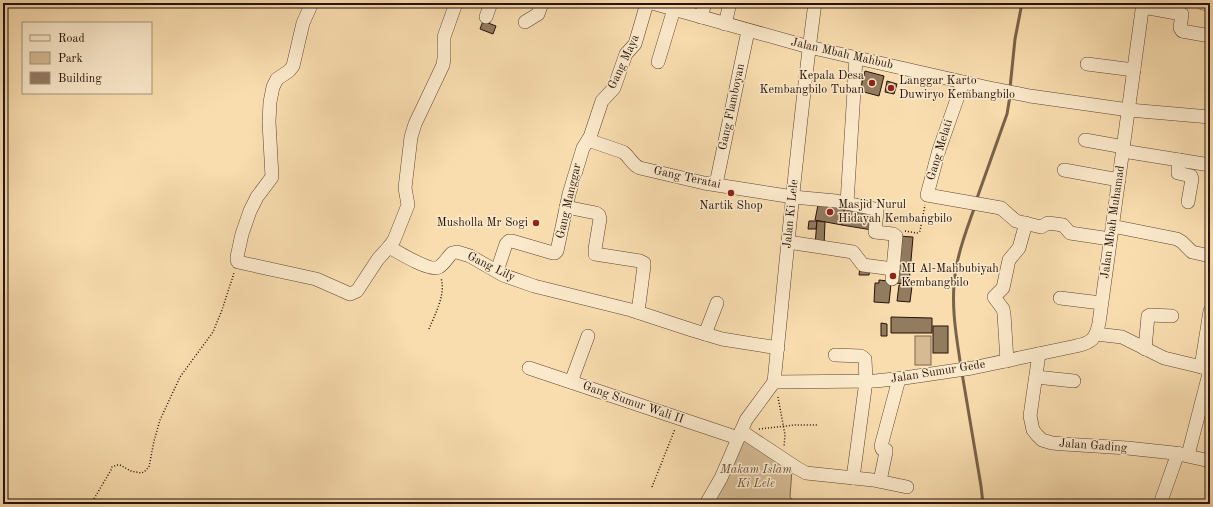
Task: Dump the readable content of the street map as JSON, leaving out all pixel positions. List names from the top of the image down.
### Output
{
  "streets": {
    "street": [
      "Jalan Mbah Mahbub",
      "Gang Maya",
      "Gang Flamboyan",
      "Gang Melati",
      "Gang Teratai",
      "Gang Manggar",
      "Jalan Ki Lele",
      "Jalan Mbah Muhamad",
      "Gang Lily",
      "Jalan Sumur Gede",
      "Gang Sumur Wali II",
      "Jalan Gading"
    ]
  },
  "crossings": [
    ["Jalan Mbah Mahbub", "Gang Flamboyan"],
    ["Jalan Mbah Mahbub", "Gang Melati"],
    ["Jalan Mbah Mahbub", "Jalan Ki Lele"],
    ["Jalan Mbah Mahbub", "Jalan Mbah Muhamad"],
    ["Gang Maya", "Gang Teratai"],
    ["Gang Maya", "Gang Manggar"],
    ["Gang Flamboyan", "Gang Teratai"],
    ["Gang Teratai", "Gang Manggar"],
    ["Gang Teratai", "Jalan Ki Lele"],
    ["Gang Manggar", "Gang Lily"],
    ["Jalan Ki Lele", "Gang Lily"],
    ["Jalan Ki Lele", "Jalan Sumur Gede"],
    ["Jalan Mbah Muhamad", "Jalan Sumur Gede"],
    ["Jalan Sumur Gede", "Jalan Gading"]
  ],
  "parks": ["Makam Islam Ki Lele"],
  "places": [
    "Kepala Desa Kembangbilo Tuban",
    "Langgar Karto Duwiryo Kembangbilo",
    "Nartik Shop",
    "Masjid Nurul Hidayah Kembangbilo",
    "Musholla Mr Sogi",
    "MI Al-Mahbubiyah Kembangbilo"
  ],
  "legend": ["Road", "Park", "Building"]
}
